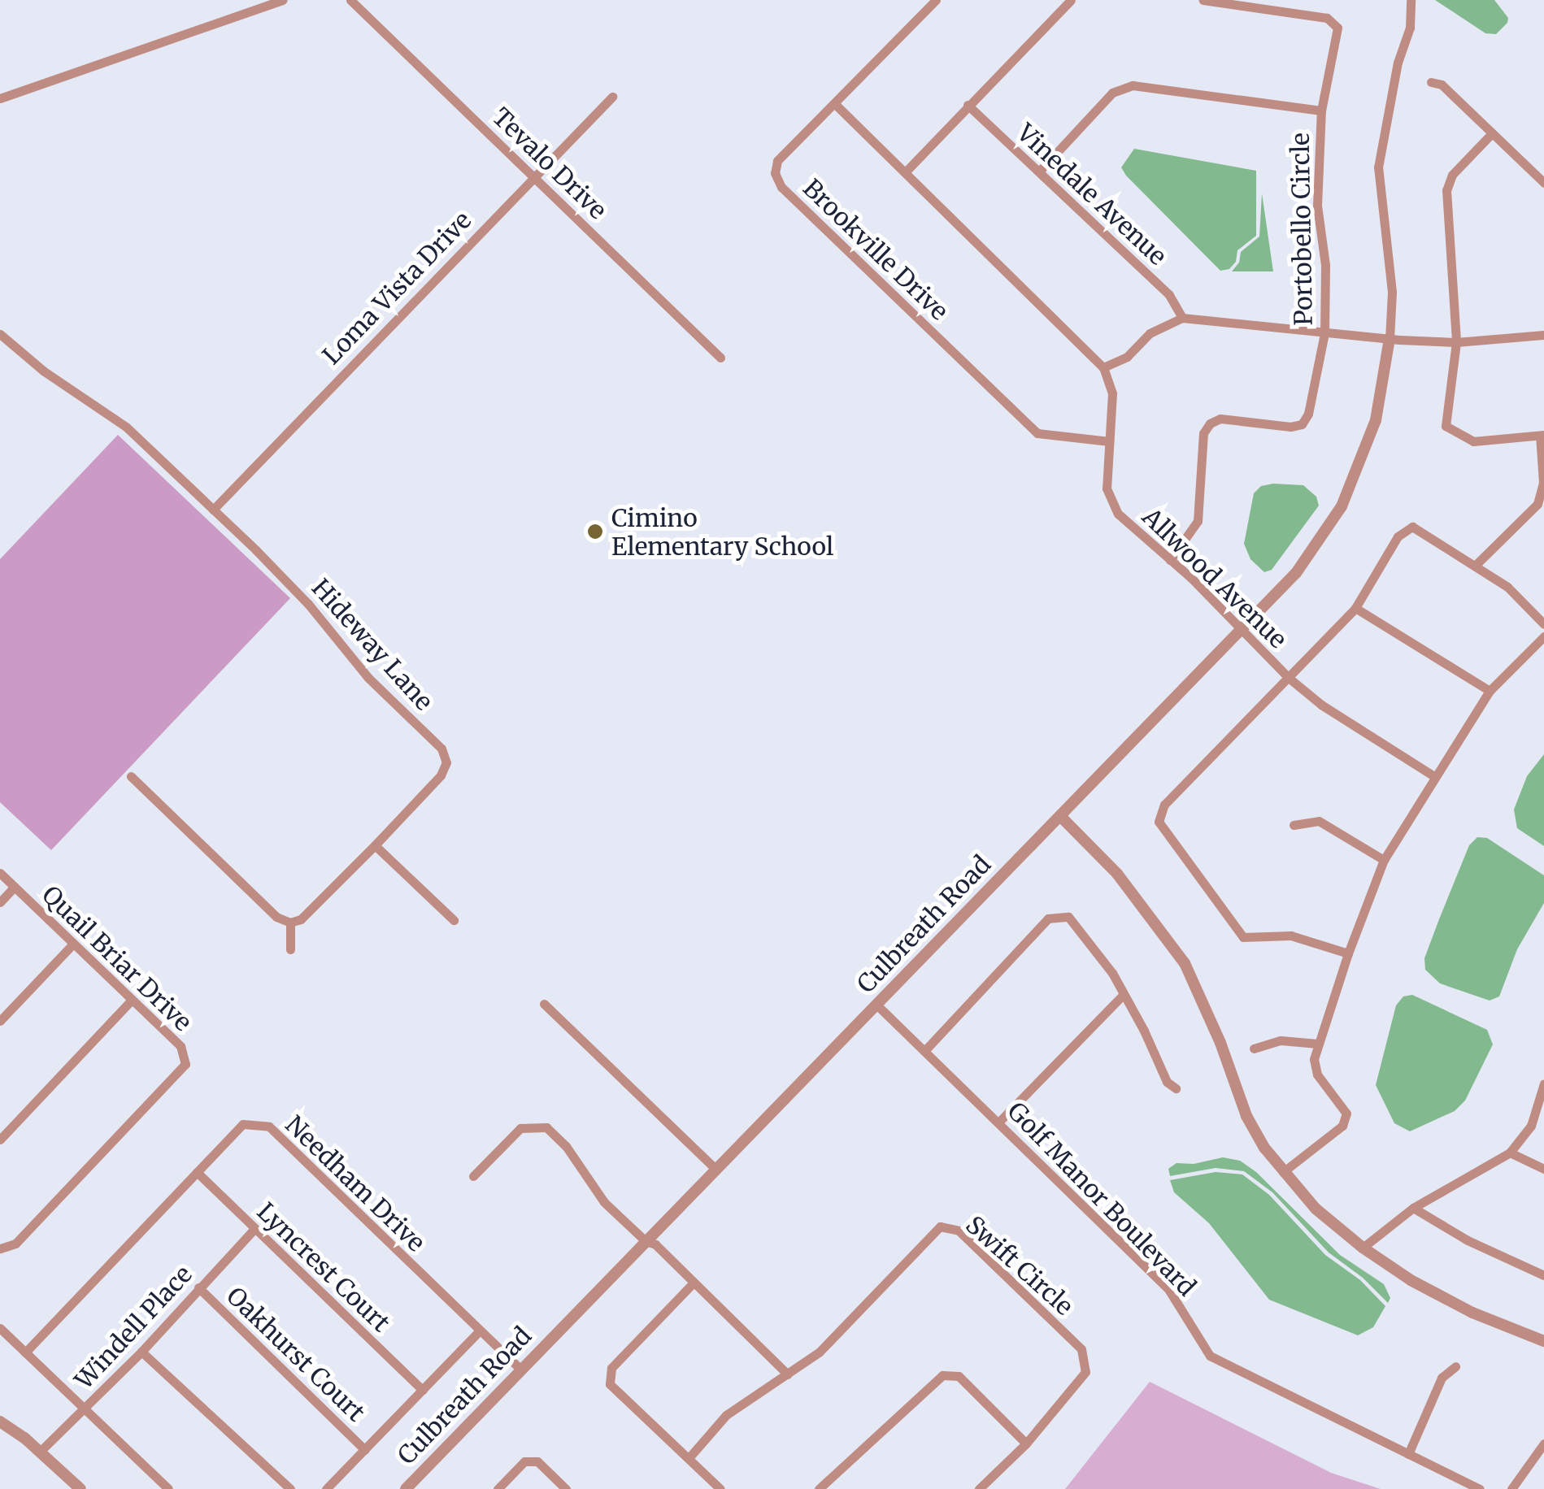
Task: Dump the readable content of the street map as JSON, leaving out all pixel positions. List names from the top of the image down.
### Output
{
  "streets": {
    "street": [
      "Tevalo Drive",
      "Vinedale Avenue",
      "Portobello Circle",
      "Brookville Drive",
      "Loma Vista Drive",
      "Allwood Avenue",
      "Hideway Lane",
      "Culbreath Road",
      "Quail Briar Drive",
      "Needham Drive",
      "Golf Manor Boulevard",
      "Swift Circle",
      "Lyncrest Court",
      "Windell Place",
      "Oakhurst Court"
    ]
  },
  "crossings": [
    ["Tevalo Drive", "Loma Vista Drive"],
    ["Portobello Circle", "Allwood Avenue"],
    ["Brookville Drive", "Allwood Avenue"],
    ["Loma Vista Drive", "Hideway Lane"],
    ["Allwood Avenue", "Culbreath Road"],
    ["Culbreath Road", "Needham Drive"],
    ["Culbreath Road", "Golf Manor Boulevard"],
    ["Needham Drive", "Lyncrest Court"],
    ["Lyncrest Court", "Windell Place"],
    ["Windell Place", "Oakhurst Court"]
  ],
  "places": ["Cimino Elementary School"]
}
